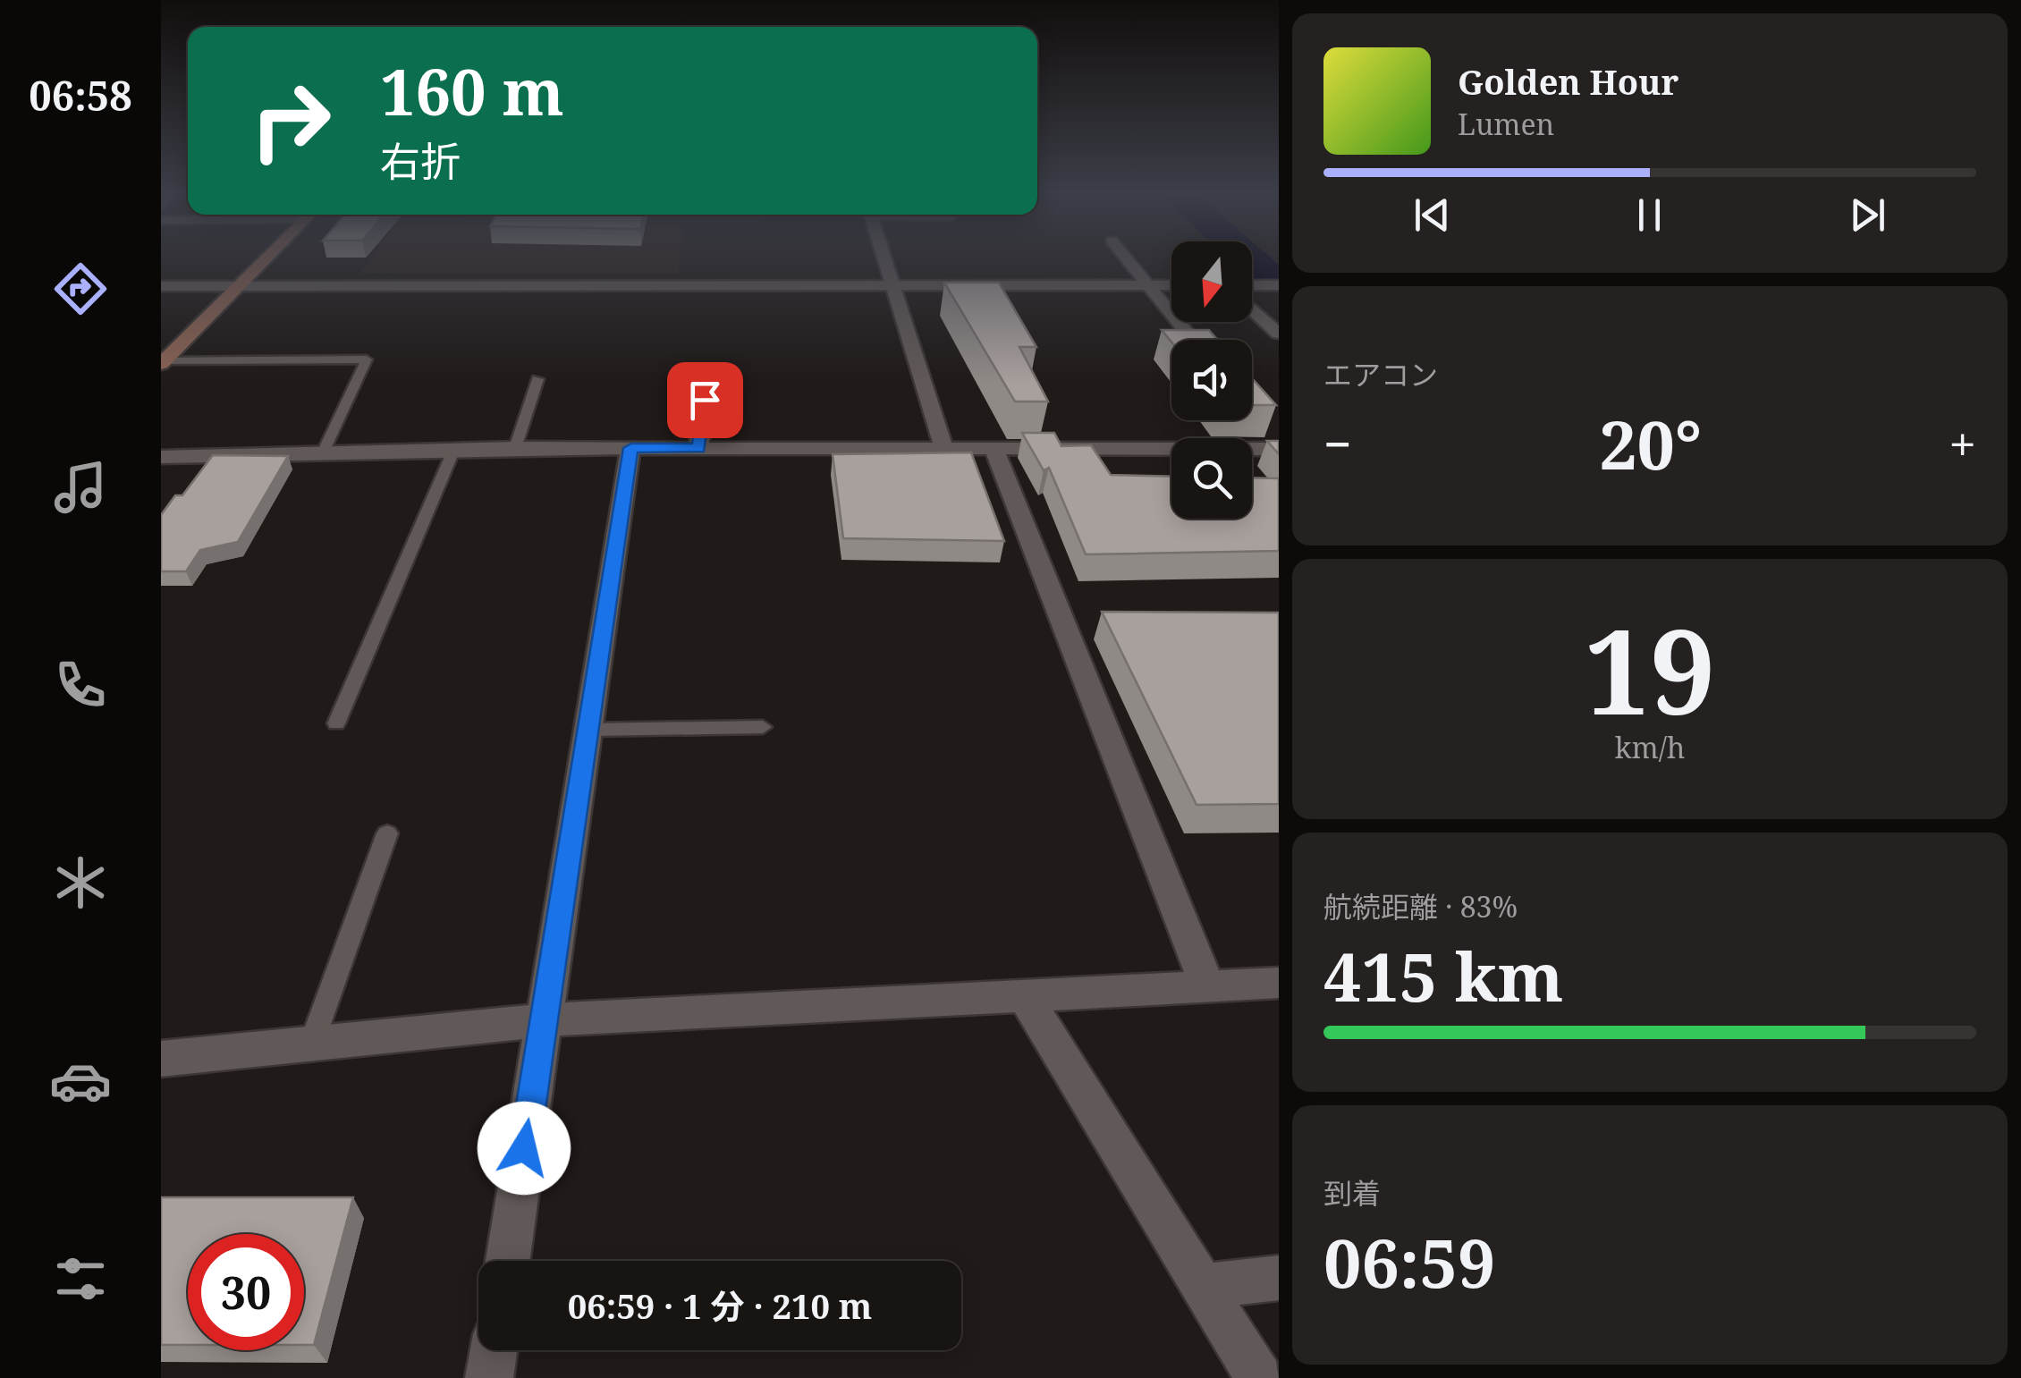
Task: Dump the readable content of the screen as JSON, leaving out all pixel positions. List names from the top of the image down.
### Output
{
  "north": "bottom",
  "page": {
    "tabs": "06:58",
    "turn": ["160 m", "右折"],
    "song": ["Golden Hour", "Lumen"],
    "tile": [
      "エアコン",
      ["19", "km/h"],
      ["航続距離 · 83%", "415 km"],
      ["到着", "06:59"]
    ],
    "heat": ["−", "20°", "+"],
    "limit": "30",
    "trip": "06:59 · 1 分 · 210 m"
  }
}
